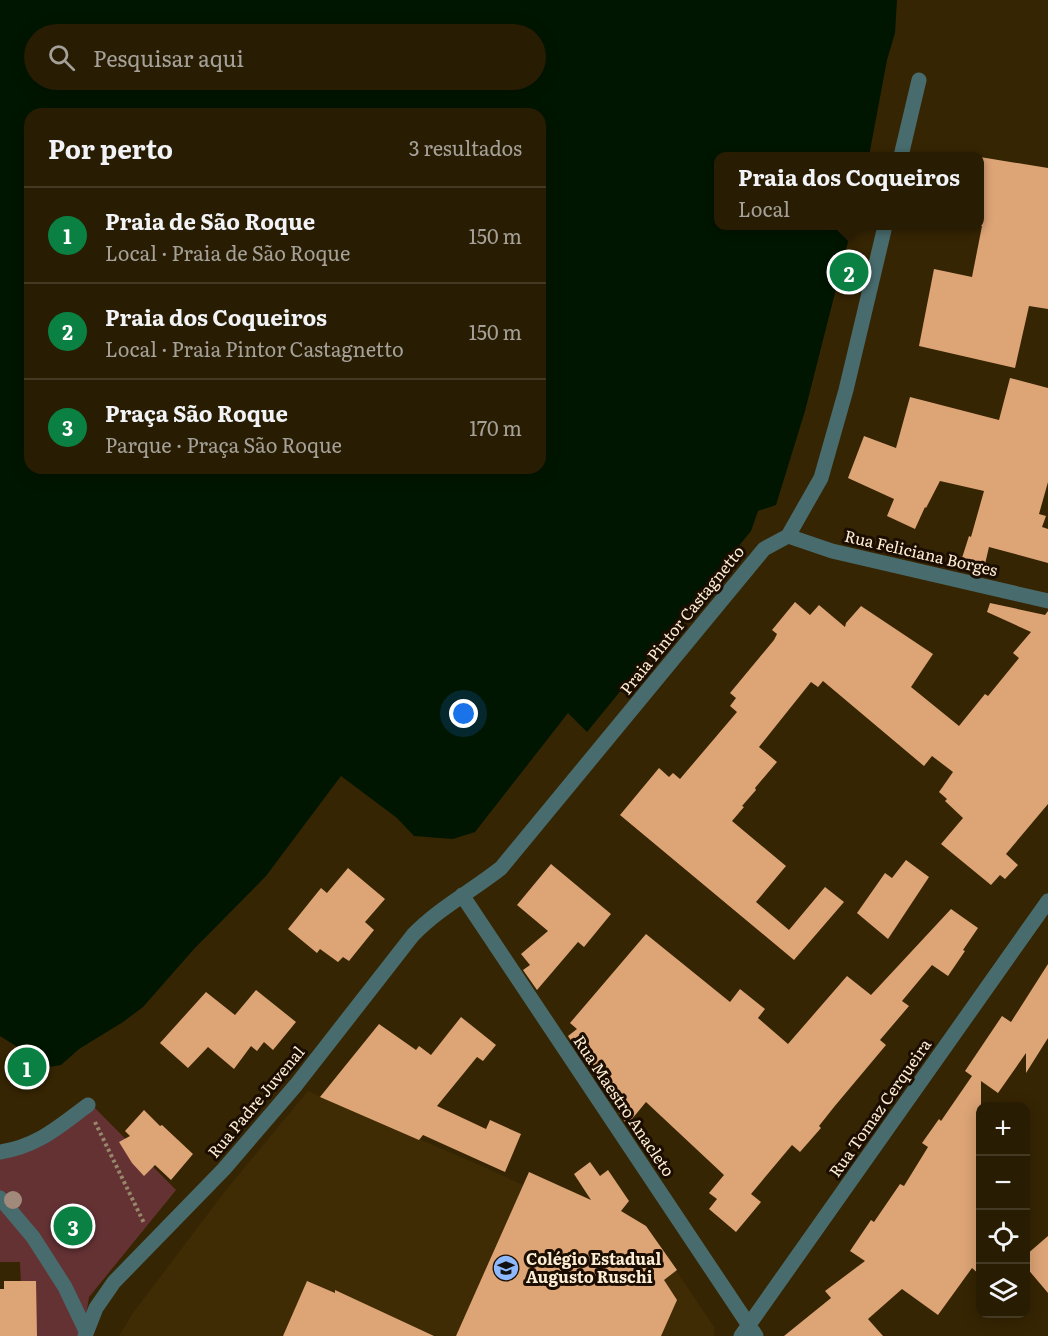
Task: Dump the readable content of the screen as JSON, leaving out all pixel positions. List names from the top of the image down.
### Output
{
  "streets": {
    "street": [
      "Rua Feliciana Borges",
      "Praia Pintor Castagnetto",
      "Rua Padre Juvenal",
      "Rua Maestro Anacleto",
      "Rua Tomaz Cerqueira"
    ]
  },
  "crossings": [
    ["Rua Feliciana Borges", "Praia Pintor Castagnetto"],
    ["Praia Pintor Castagnetto", "Rua Padre Juvenal"],
    ["Praia Pintor Castagnetto", "Rua Maestro Anacleto"],
    ["Rua Padre Juvenal", "Rua Maestro Anacleto"],
    ["Rua Maestro Anacleto", "Rua Tomaz Cerqueira"]
  ],
  "places": {
    "school or university": ["Colégio Estadual Augusto Ruschi"]
  },
  "page": {
    "search": "Pesquisar aqui",
    "heading": ["Por perto", "3 resultados"],
    "popup": ["Praia dos Coqueiros", "Local"],
    "list": [
      {
        "mark": "1",
        "name": "Praia de São Roque",
        "note": "Local · Praia de São Roque",
        "value": "150 m"
      },
      {
        "mark": "2",
        "name": "Praia dos Coqueiros",
        "note": "Local · Praia Pintor Castagnetto",
        "value": "150 m"
      },
      {
        "mark": "3",
        "name": "Praça São Roque",
        "note": "Parque · Praça São Roque",
        "value": "170 m"
      }
    ],
    "pins": ["2", "1", "3"],
    "map_buttons": ["+", "−"]
  }
}
